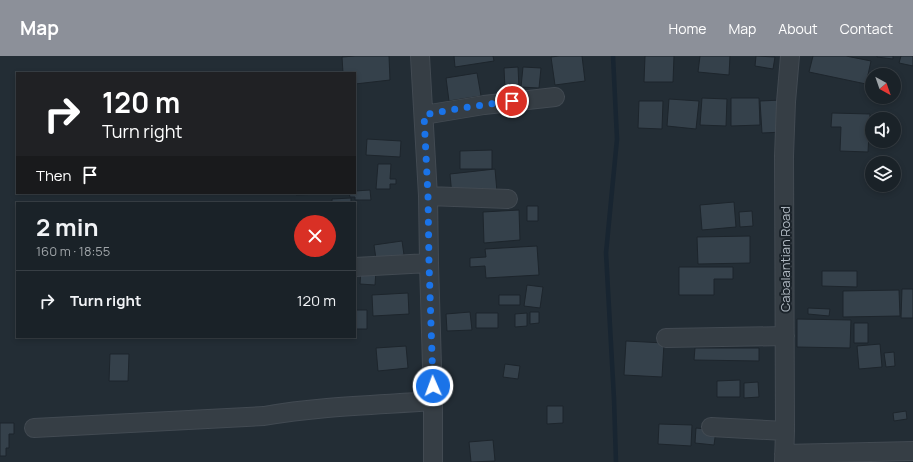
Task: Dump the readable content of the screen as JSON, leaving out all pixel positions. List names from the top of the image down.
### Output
{
  "streets": {
    "street": ["Cabalantian Road"]
  },
  "north": "bottom right",
  "page": {
    "header": "Map",
    "nav": [
      "Home",
      "Map",
      "About",
      "Contact"
    ],
    "turn": ["120 m", "Turn right"],
    "then": "Then",
    "heading": ["2 min", "160 m · 18:55"],
    "list": [
      {
        "name": "Turn right",
        "value": "120 m"
      }
    ]
  }
}
